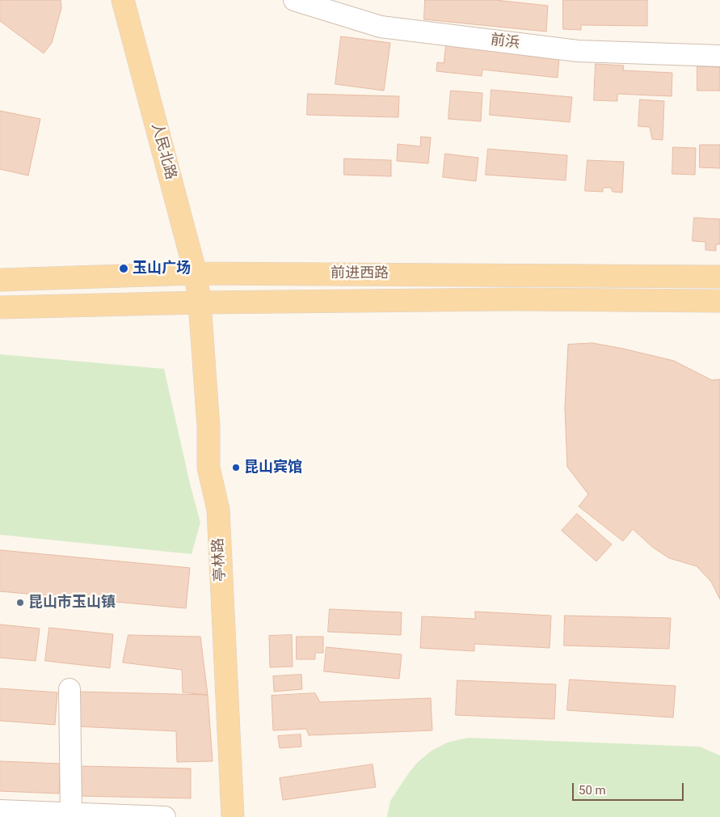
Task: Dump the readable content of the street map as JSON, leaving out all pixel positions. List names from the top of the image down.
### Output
{
  "streets": {
    "main road": ["人民北路", "前进西路", "亭林路"],
    "street": ["前浜"]
  },
  "crossings": [
    ["人民北路", "前进西路"],
    ["人民北路", "亭林路"],
    ["前进西路", "亭林路"]
  ],
  "places": ["玉山广场", "昆山宾馆", "昆山市玉山镇"],
  "scale_bar": "50 m"
}
